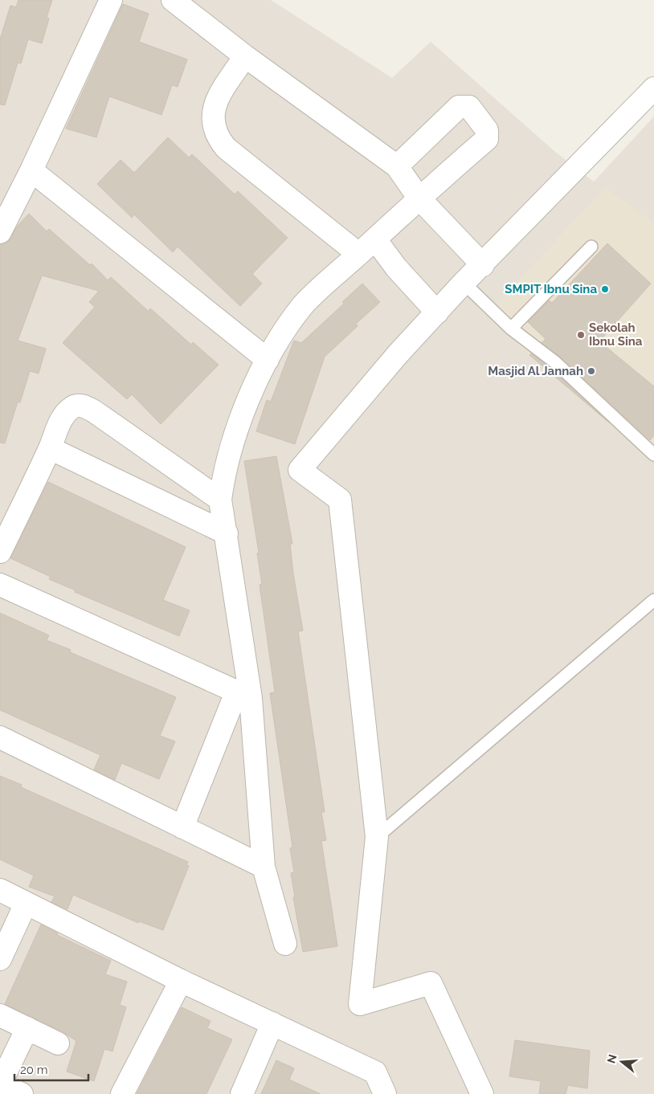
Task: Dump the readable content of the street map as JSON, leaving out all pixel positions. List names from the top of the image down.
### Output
{
  "places": ["SMPIT Ibnu Sina", "Sekolah Ibnu Sina", "Masjid Al Jannah"],
  "scale_bar": "20 m",
  "north": "left"
}
